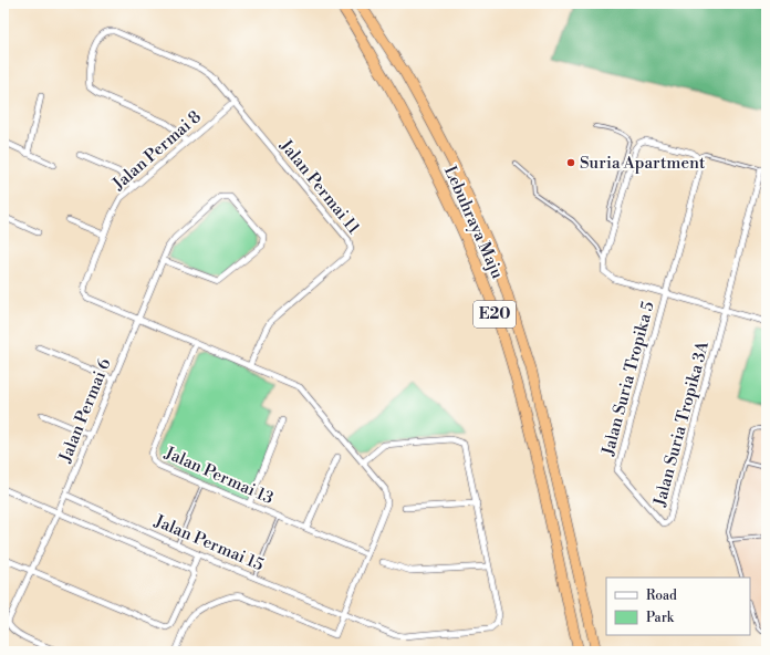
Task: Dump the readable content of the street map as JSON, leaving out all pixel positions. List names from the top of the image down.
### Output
{
  "streets": {
    "highway": ["Lebuhraya Maju", "E20"],
    "street": [
      "Jalan Permai 8",
      "Jalan Permai 11",
      "Jalan Suria Tropika 5",
      "Jalan Permai 6",
      "Jalan Suria Tropika 3A",
      "Jalan Permai 13",
      "Jalan Permai 15"
    ]
  },
  "crossings": [
    ["Jalan Permai 8", "Jalan Permai 11"],
    ["Jalan Permai 8", "Jalan Permai 6"],
    ["Jalan Suria Tropika 5", "Jalan Suria Tropika 3A"],
    ["Jalan Permai 6", "Jalan Permai 15"]
  ],
  "places": ["Suria Apartment"],
  "legend": ["Road", "Park"]
}
